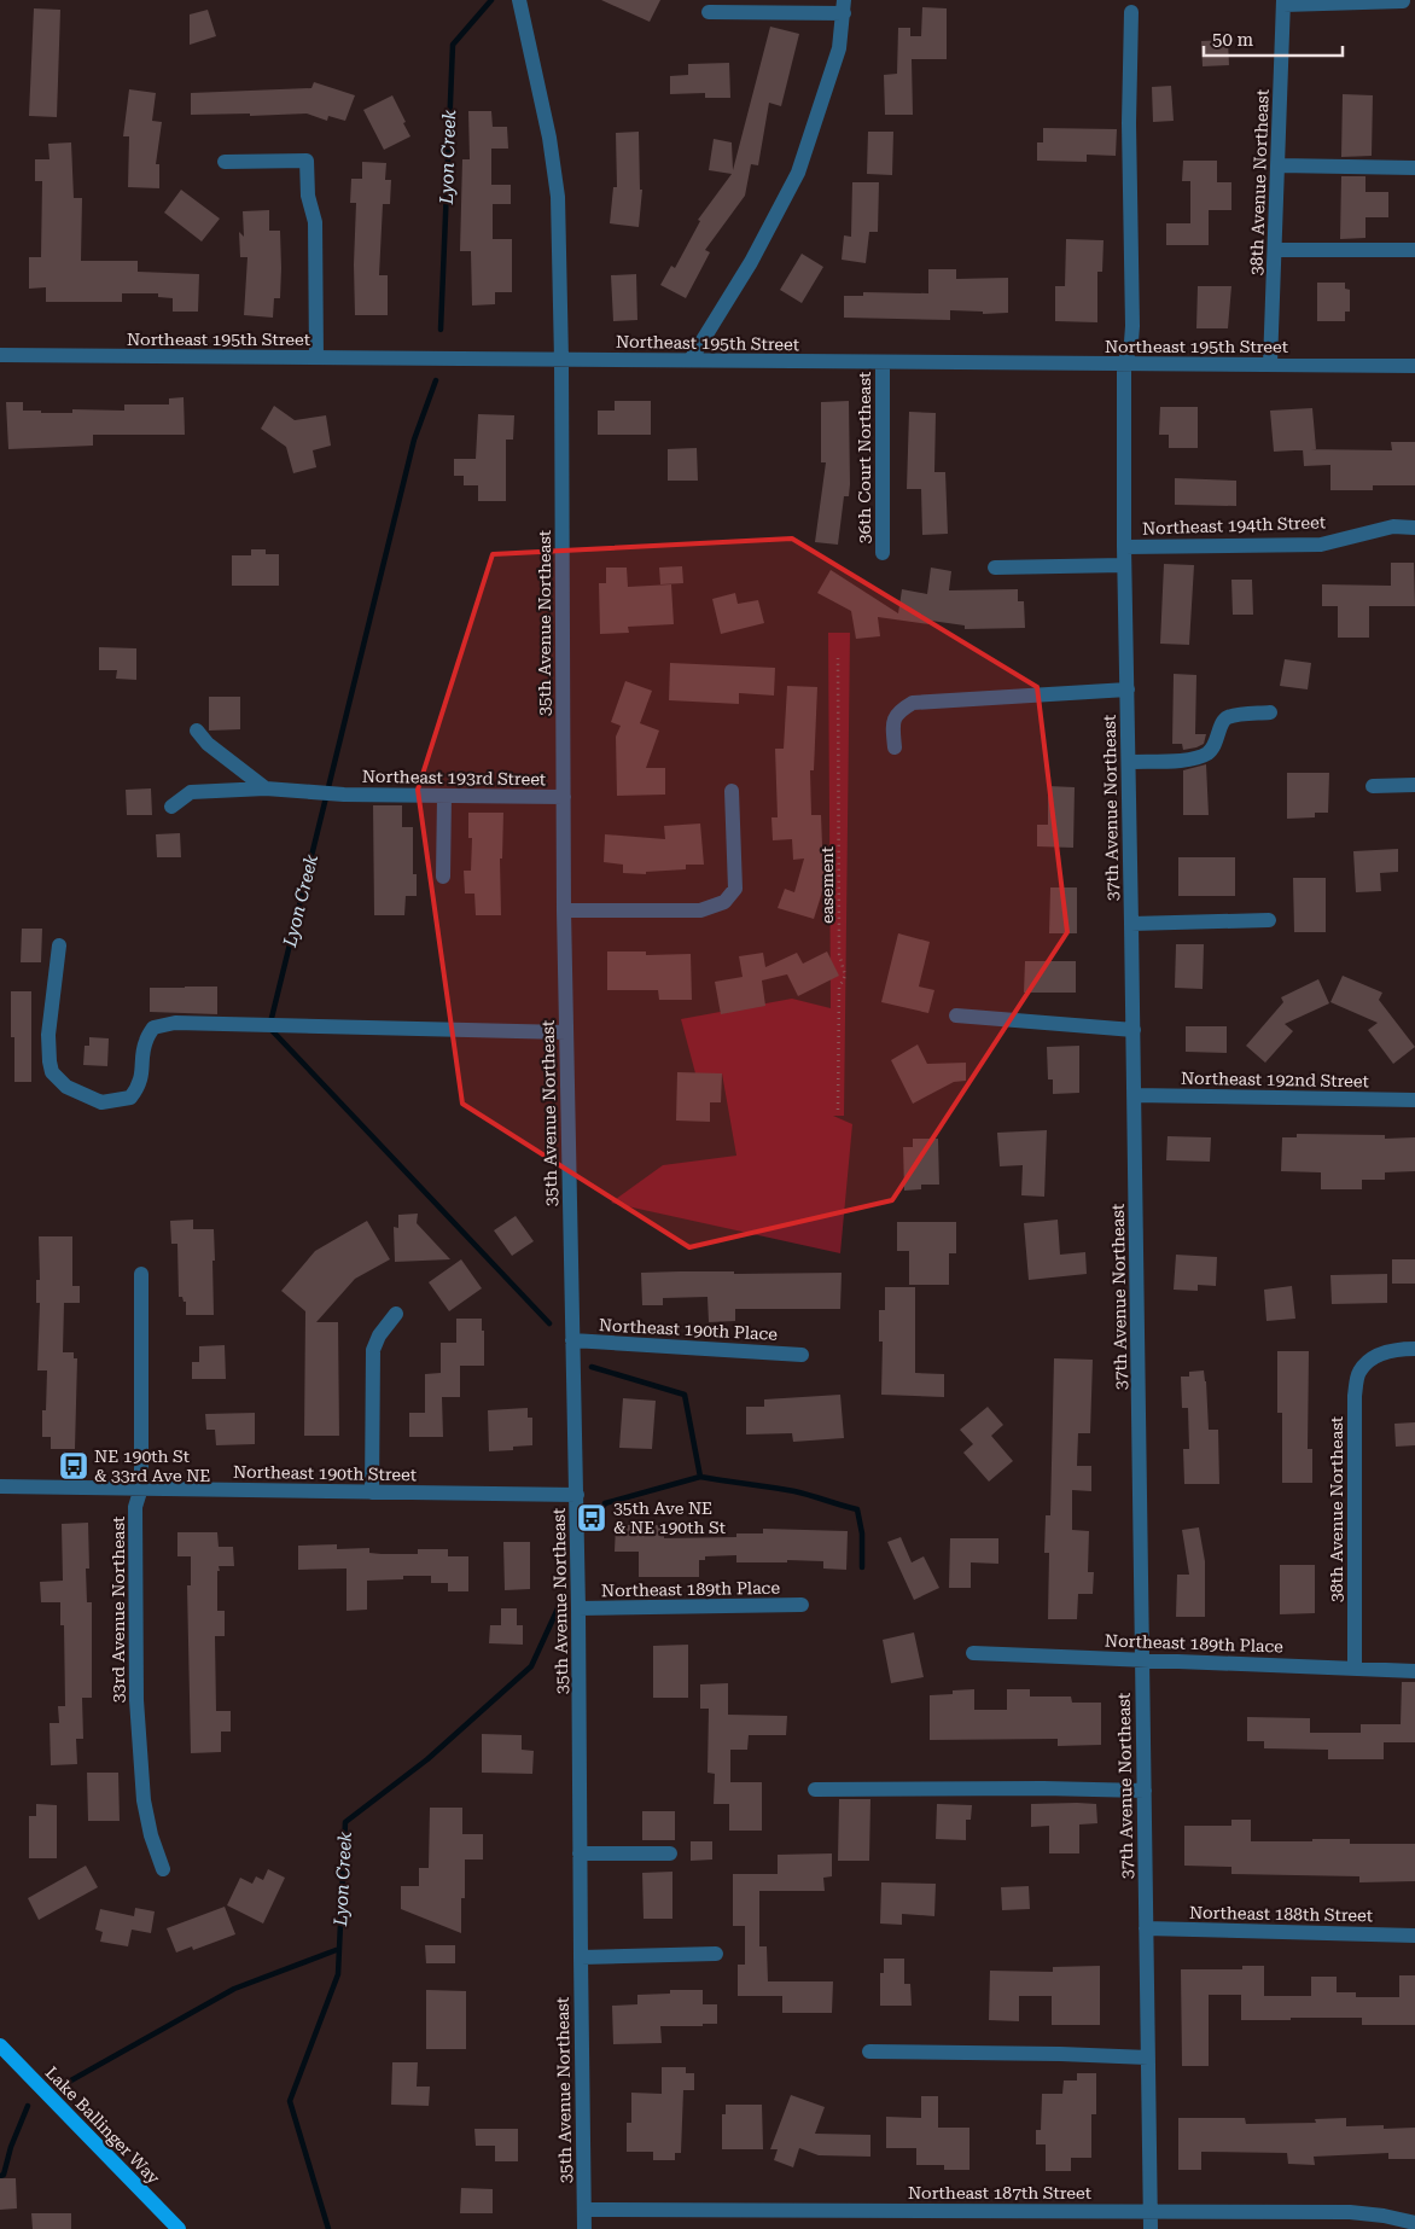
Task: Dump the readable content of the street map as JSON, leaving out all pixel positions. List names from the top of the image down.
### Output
{
  "streets": {
    "main road": ["Lake Ballinger Way"],
    "street": [
      "38th Avenue Northeast",
      "Northeast 195th Street",
      "36th Court Northeast",
      "Northeast 194th Street",
      "35th Avenue Northeast",
      "Northeast 193rd Street",
      "37th Avenue Northeast",
      "Northeast 192nd Street",
      "Northeast 190th Place",
      "Northeast 190th Street",
      "Northeast 189th Place",
      "33rd Avenue Northeast",
      "Northeast 188th Street",
      "Northeast 187th Street"
    ],
    "path": ["easement"]
  },
  "crossings": [
    ["38th Avenue Northeast", "Northeast 195th Street"],
    ["38th Avenue Northeast", "Northeast 189th Place"],
    ["Northeast 195th Street", "36th Court Northeast"],
    ["Northeast 195th Street", "35th Avenue Northeast"],
    ["Northeast 195th Street", "37th Avenue Northeast"],
    ["Northeast 194th Street", "37th Avenue Northeast"],
    ["35th Avenue Northeast", "Northeast 193rd Street"],
    ["35th Avenue Northeast", "Northeast 190th Place"],
    ["35th Avenue Northeast", "Northeast 190th Street"],
    ["35th Avenue Northeast", "Northeast 189th Place"],
    ["35th Avenue Northeast", "Northeast 187th Street"],
    ["37th Avenue Northeast", "Northeast 192nd Street"],
    ["37th Avenue Northeast", "Northeast 189th Place"],
    ["37th Avenue Northeast", "Northeast 188th Street"],
    ["37th Avenue Northeast", "Northeast 187th Street"],
    ["Northeast 190th Street", "33rd Avenue Northeast"]
  ],
  "water": ["Lyon Creek"],
  "places": {
    "bus stop": ["NE 190th St & 33rd Ave NE", "35th Ave NE & NE 190th St"]
  },
  "scale_bar": "50 m"
}
